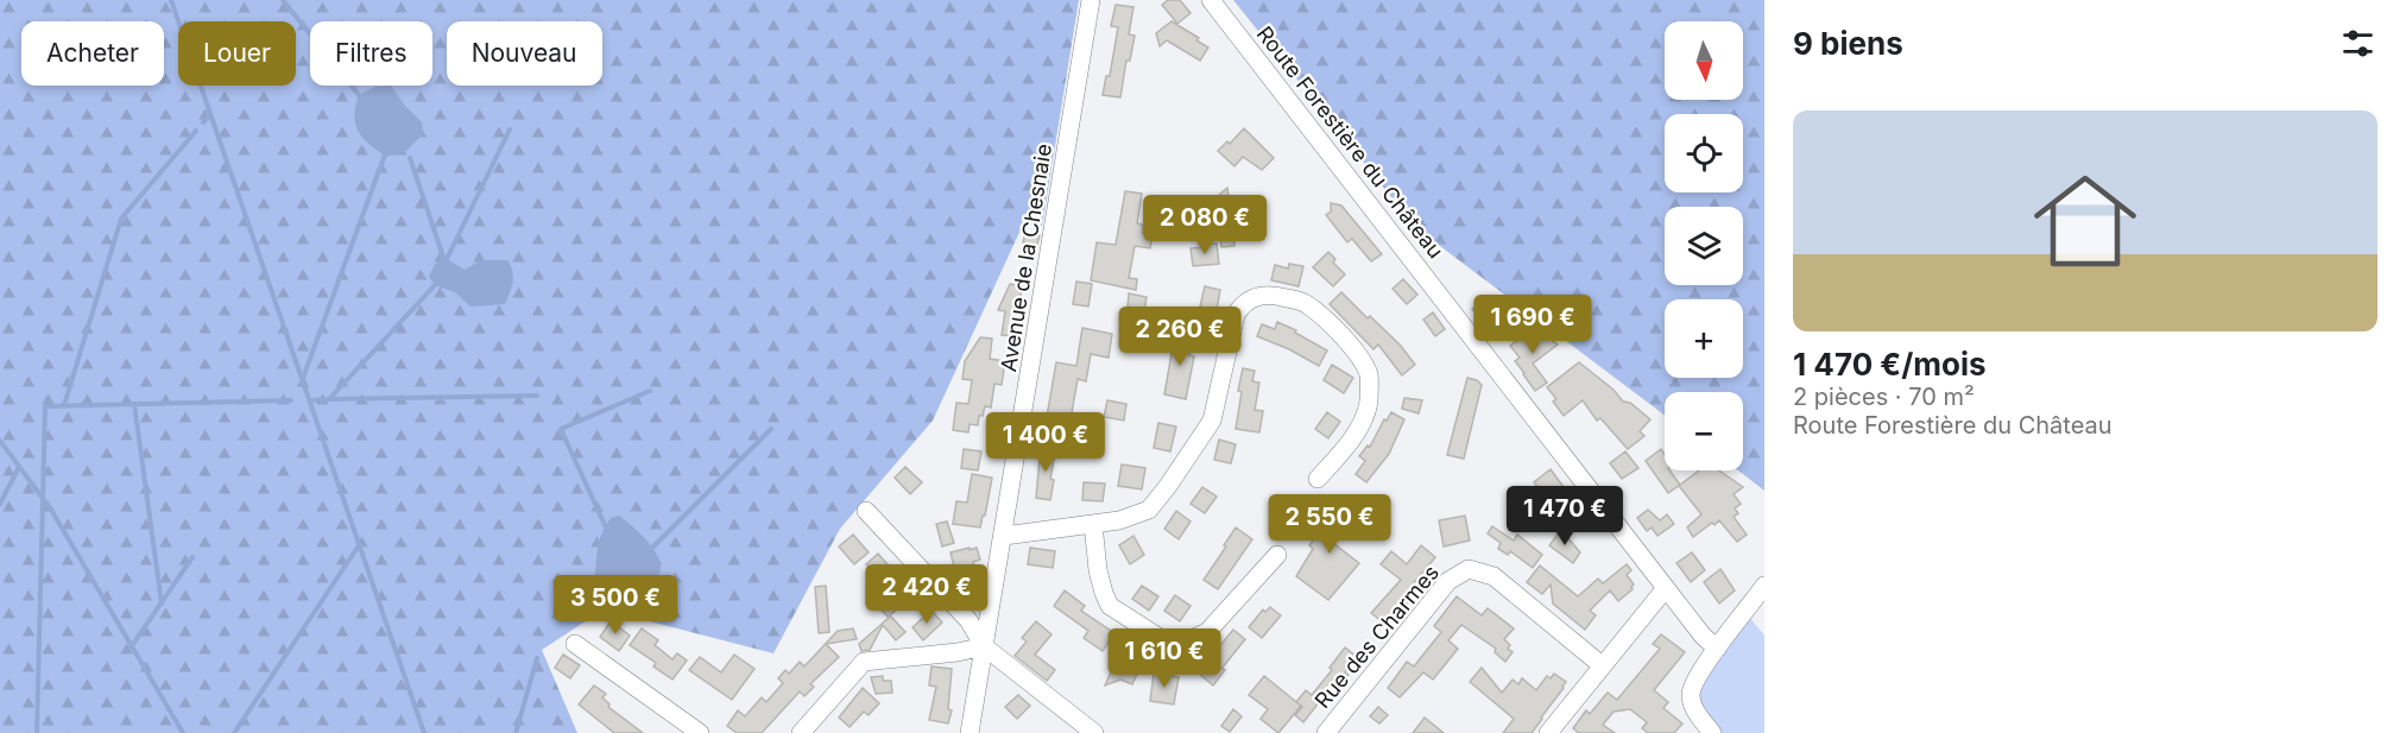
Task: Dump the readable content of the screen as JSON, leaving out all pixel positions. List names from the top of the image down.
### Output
{
  "streets": {
    "street": ["Route Forestière du Château", "Avenue de la Chesnaie", "Rue des Charmes"]
  },
  "north": "bottom",
  "page": {
    "heading": "9 biens",
    "map_buttons": ["+", "−"],
    "chip": [
      "Acheter",
      "Louer",
      "Filtres",
      "Nouveau"
    ],
    "list": [
      {
        "name": "1 470 €/mois",
        "note": "2 pièces · 70 m² · Route Forestière du Château"
      }
    ],
    "price": [
      "2 080 €",
      "1 690 €",
      "2 260 €",
      "1 400 €",
      "1 470 €",
      "2 550 €",
      "2 420 €",
      "3 500 €",
      "1 610 €"
    ]
  }
}
